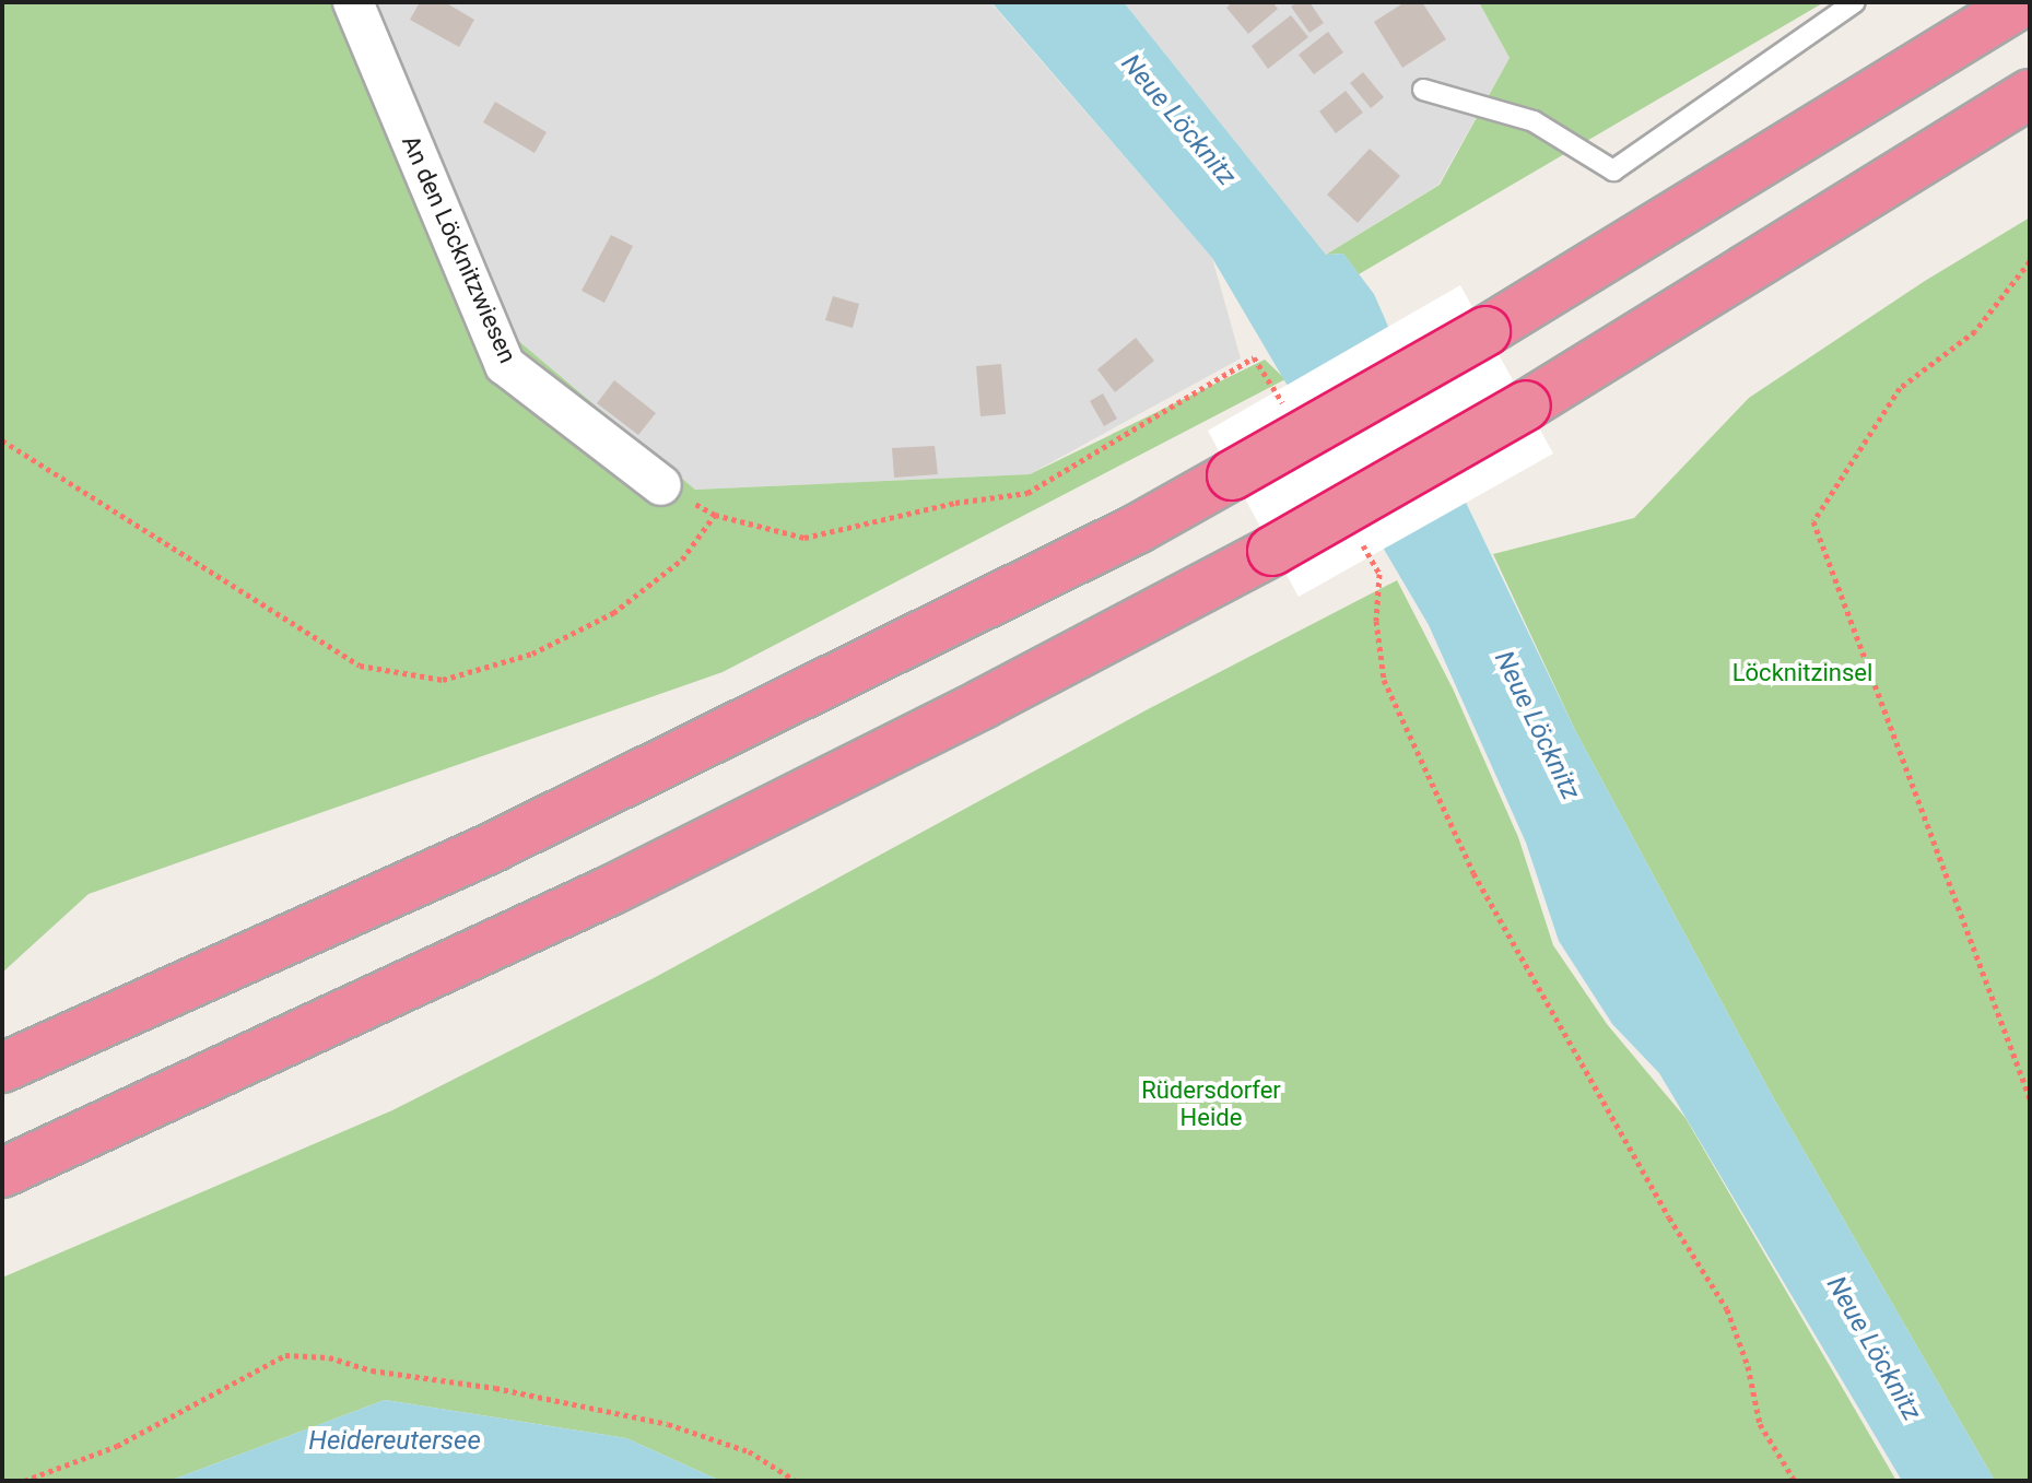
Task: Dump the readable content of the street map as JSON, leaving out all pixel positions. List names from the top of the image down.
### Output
{
  "streets": {
    "street": ["An den Löcknitzwiesen"]
  },
  "water": ["Neue Löcknitz", "Heidereutersee"],
  "parks": ["Löcknitzinsel", "Rüdersdorfer Heide"]
}
